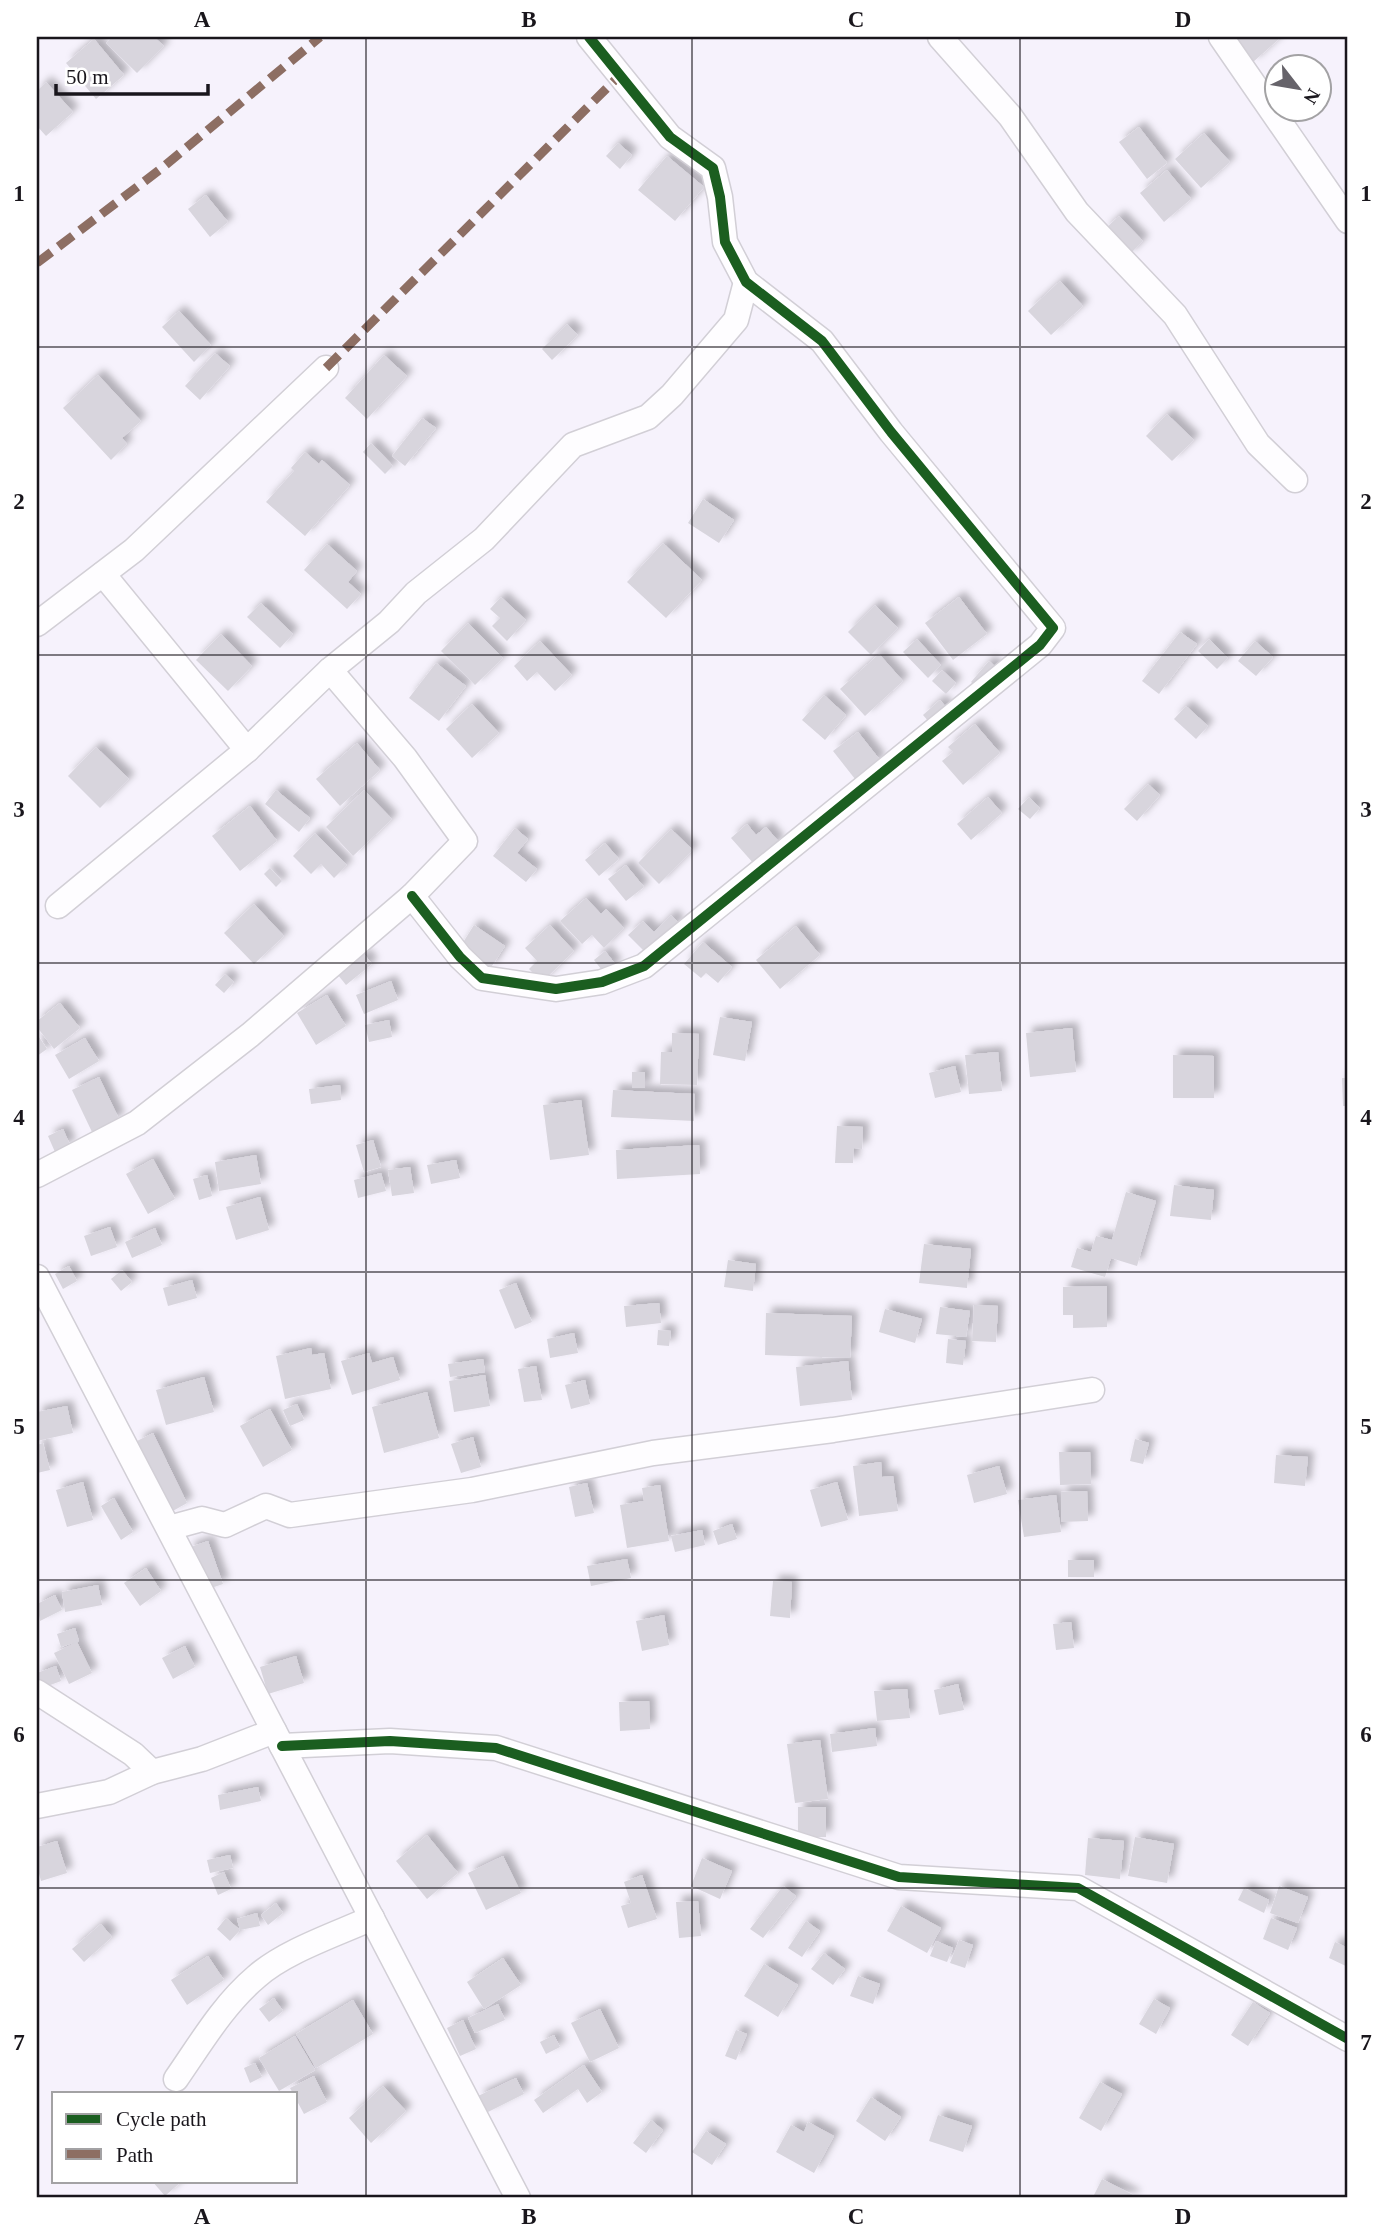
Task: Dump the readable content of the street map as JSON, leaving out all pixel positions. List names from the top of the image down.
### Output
{
  "legend": ["Cycle path", "Path"],
  "scale_bar": "50 m",
  "north": "bottom right",
  "grid": {
    "columns": [
      "A",
      "B",
      "C",
      "D"
    ],
    "rows": [
      "1",
      "2",
      "3",
      "4",
      "5",
      "6",
      "7"
    ]
  }
}
